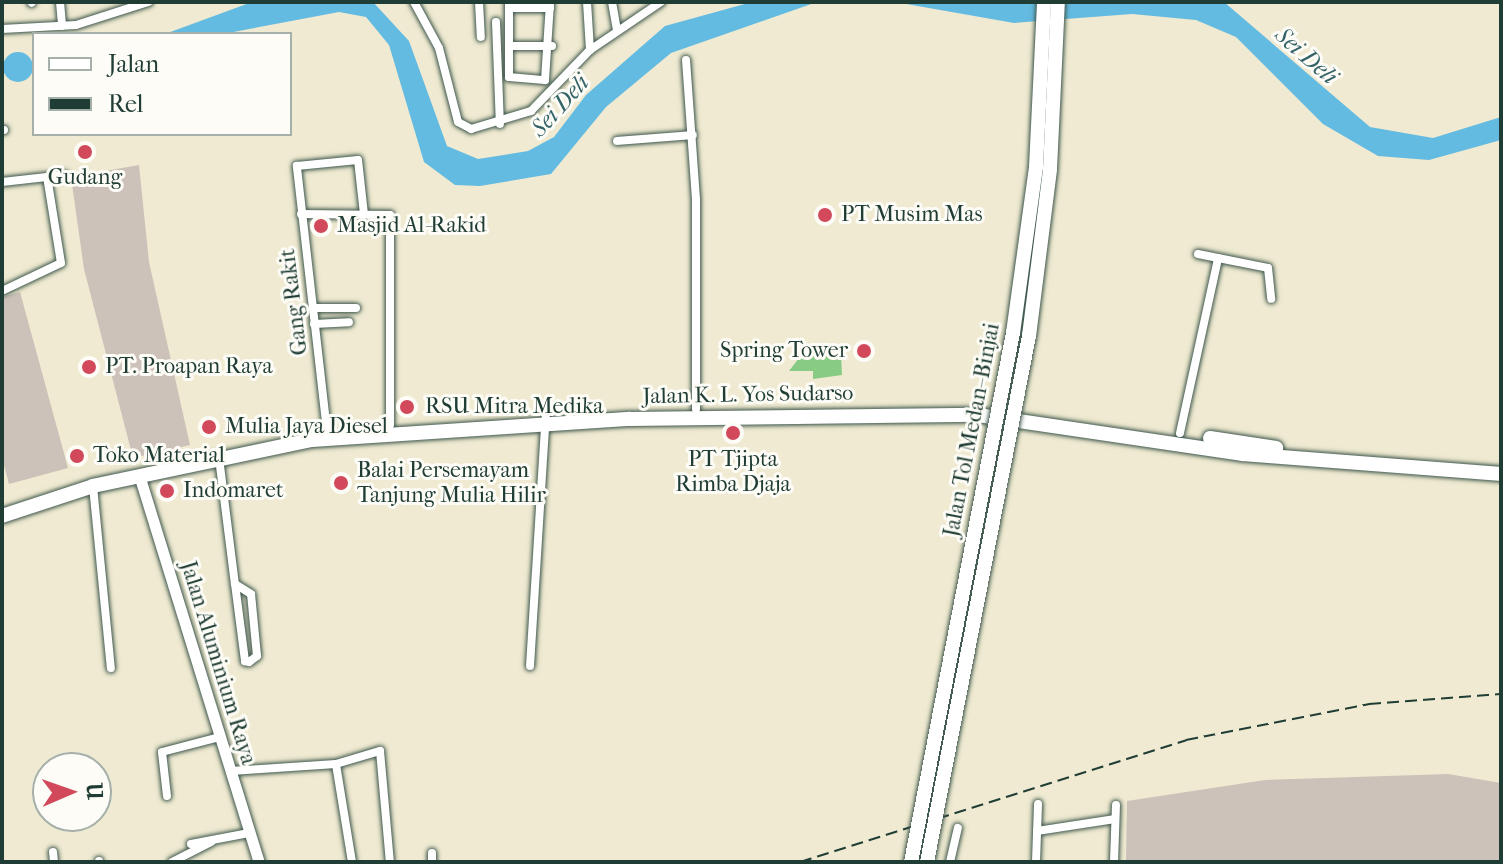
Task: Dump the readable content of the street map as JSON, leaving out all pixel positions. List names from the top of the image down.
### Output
{
  "streets": {
    "highway": ["Jalan K. L. Yos Sudarso", "Jalan Tol Medan–Binjai"],
    "main road": ["Jalan Aluminium Raya"],
    "street": ["Gang Rakit"]
  },
  "crossings": [
    ["Gang Rakit", "Jalan K. L. Yos Sudarso"],
    ["Jalan K. L. Yos Sudarso", "Jalan Aluminium Raya"]
  ],
  "water": ["Sei Deli"],
  "places": [
    "Gudang",
    "PT Musim Mas",
    "Masjid Al-Rakid",
    "Spring Tower",
    "PT. Proapan Raya",
    "RSU Mitra Medika",
    "Mulia Jaya Diesel",
    "PT Tjipta Rimba Djaja",
    "Toko Material",
    "Balai Persemayam Tanjung Mulia Hilir",
    "Indomaret"
  ],
  "legend": ["Jalan", "Rel"],
  "north": "right"
}
